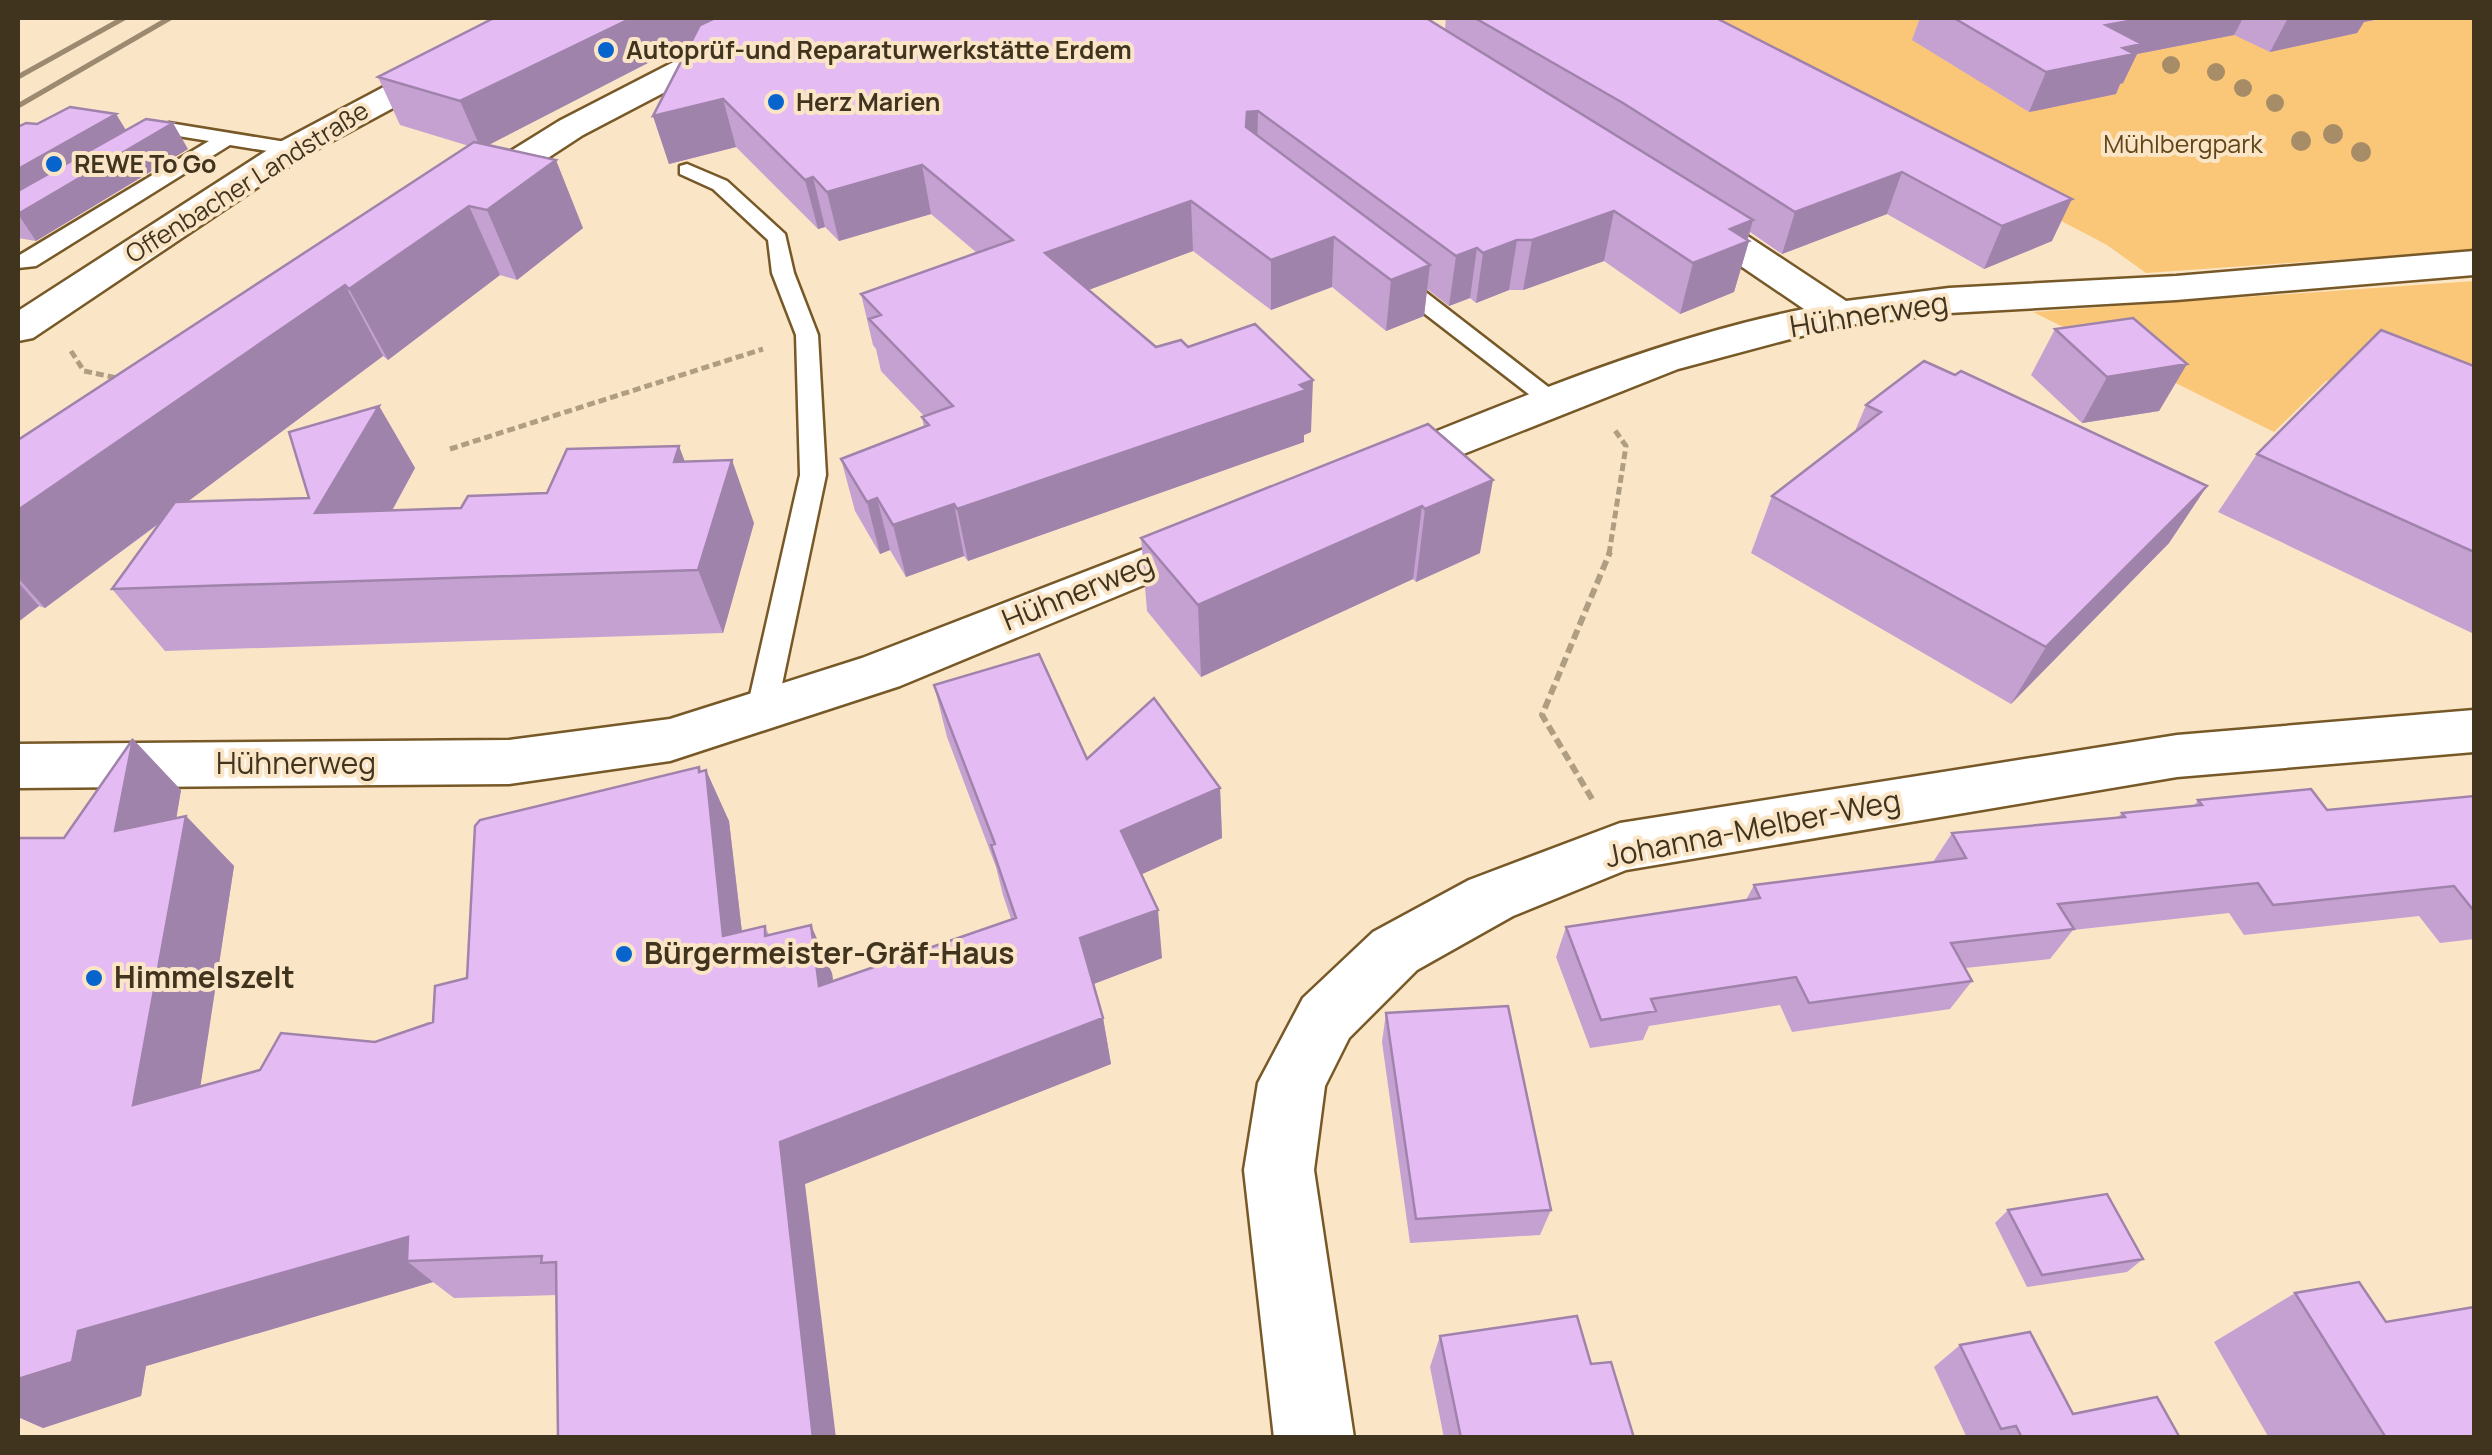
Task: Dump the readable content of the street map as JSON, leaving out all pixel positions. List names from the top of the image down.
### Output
{
  "streets": {
    "street": ["Offenbacher Landstraße", "Hühnerweg", "Johanna-Melber-Weg"]
  },
  "parks": ["Mühlbergpark"],
  "places": [
    "Autoprüf-und Reparaturwerkstätte Erdem",
    "Herz Marien",
    "REWE To Go",
    "Bürgermeister-Gräf-Haus",
    "Himmelszelt"
  ]
}
